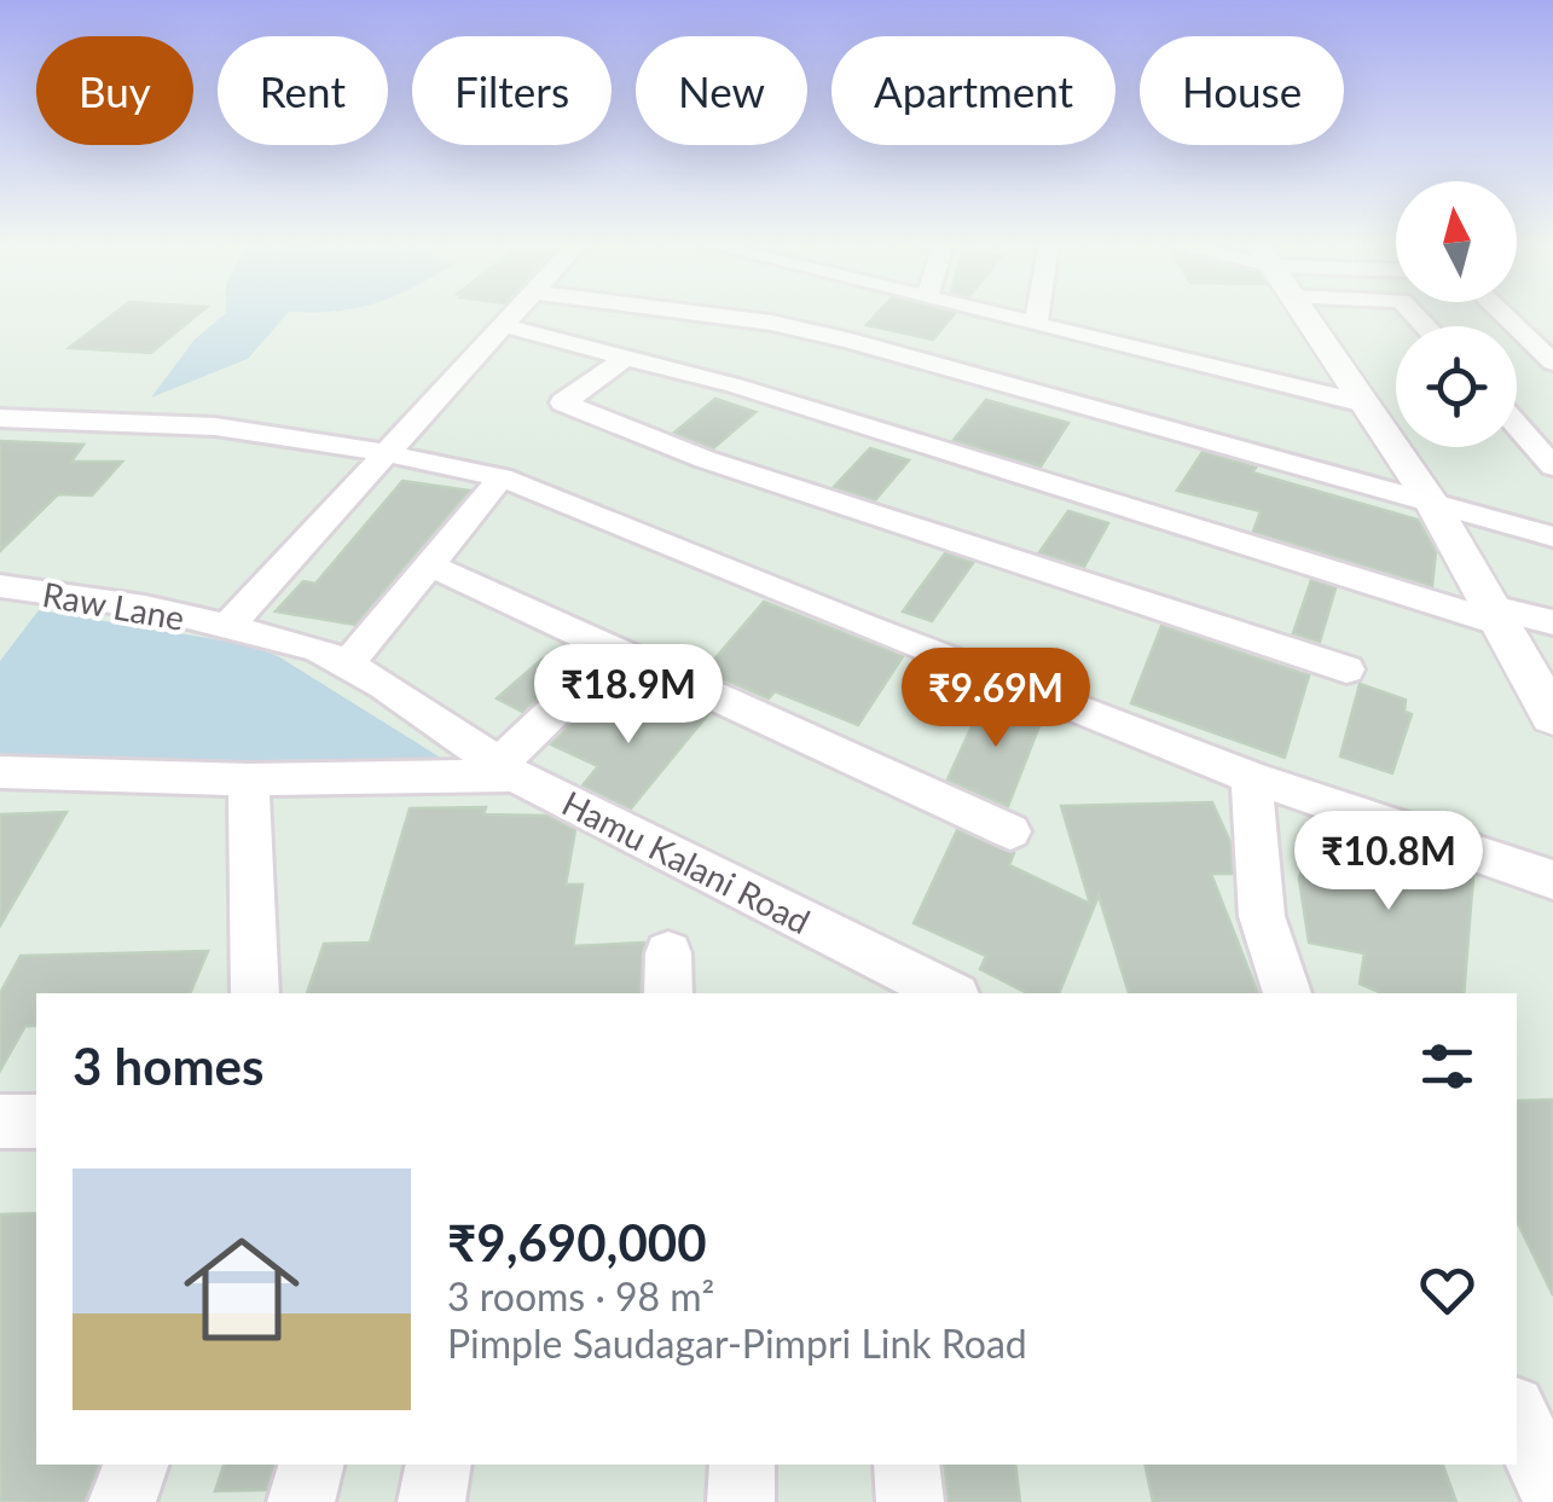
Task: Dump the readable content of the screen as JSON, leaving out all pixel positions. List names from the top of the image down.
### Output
{
  "streets": {
    "street": ["Raw Lane", "Hamu Kalani Road"]
  },
  "crossings": [
    ["Raw Lane", "Hamu Kalani Road"]
  ],
  "north": "top",
  "page": {
    "chip": [
      "Buy",
      "Rent",
      "Filters",
      "New",
      "Apartment",
      "House"
    ],
    "price": ["₹18.9M", "₹9.69M", "₹10.8M"],
    "heading": "3 homes",
    "list": [
      {
        "name": "₹9,690,000",
        "note": "3 rooms · 98 m² · Pimple Saudagar-Pimpri Link Road"
      }
    ]
  }
}
